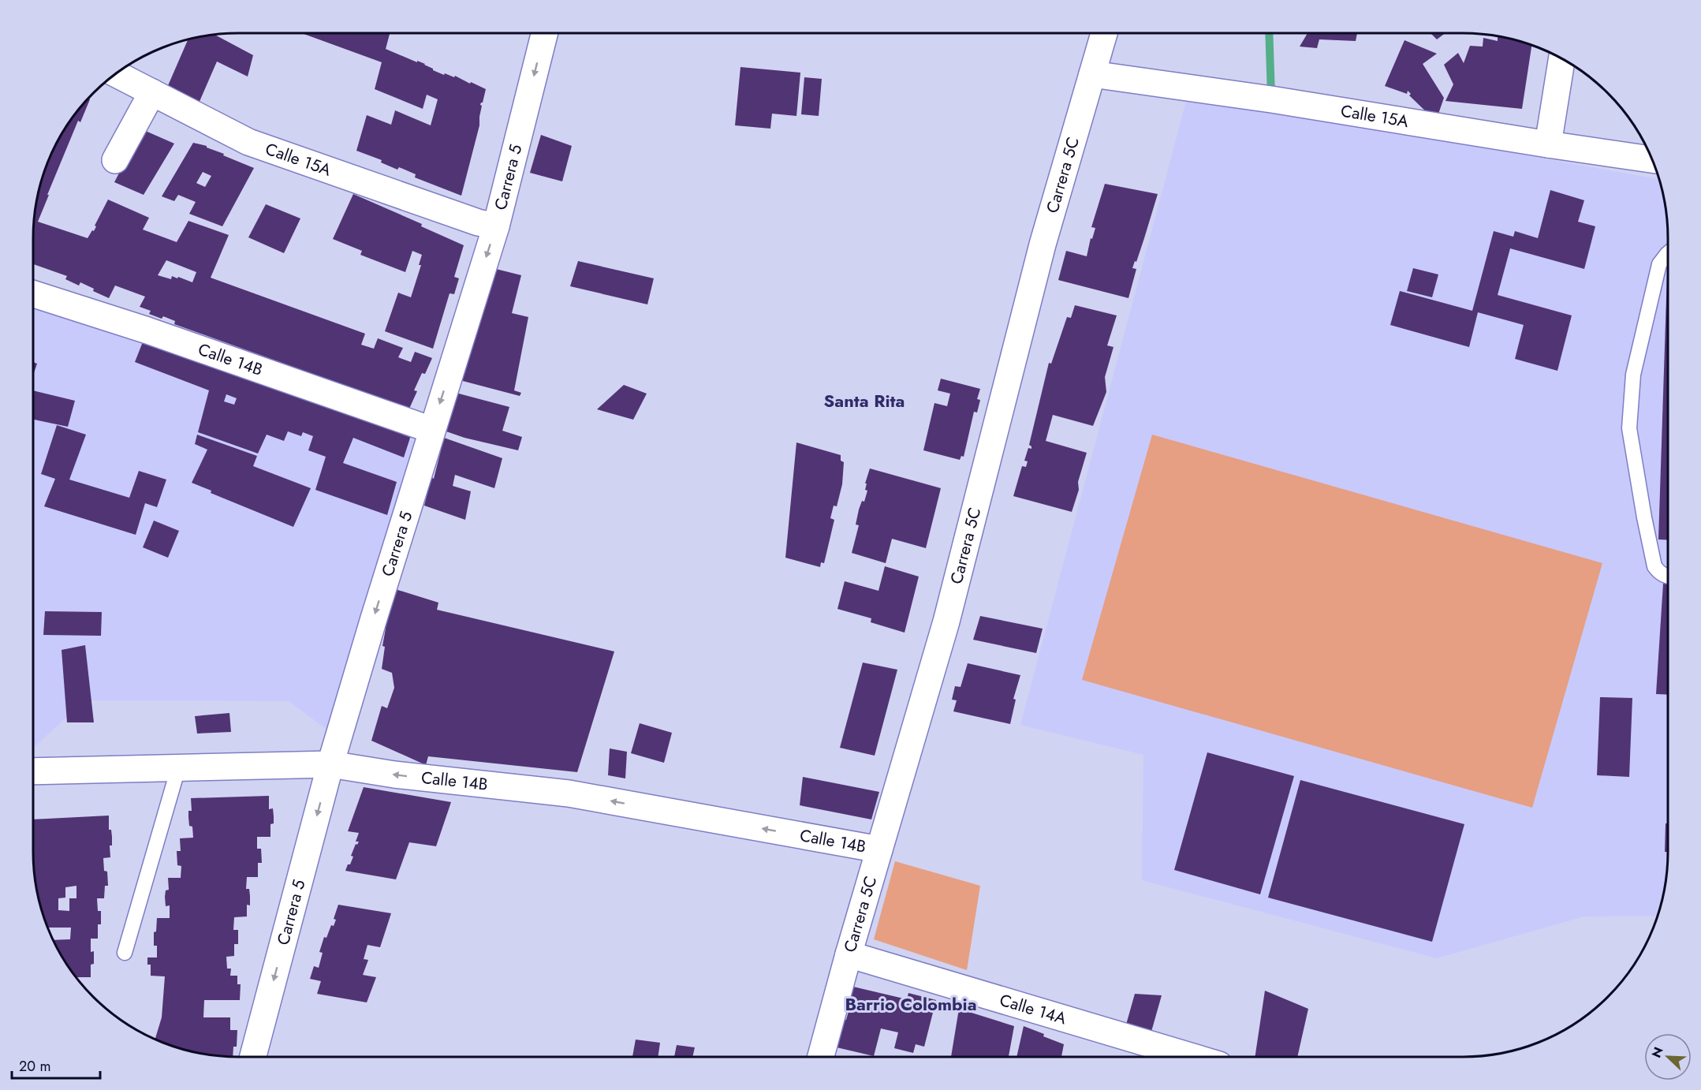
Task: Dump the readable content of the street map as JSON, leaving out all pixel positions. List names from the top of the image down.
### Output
{
  "streets": {
    "street": [
      "Calle 15A",
      "Carrera 5C",
      "Carrera 5",
      "Calle 14B",
      "Calle 14A"
    ]
  },
  "crossings": [
    ["Calle 15A", "Carrera 5C"],
    ["Calle 15A", "Carrera 5"],
    ["Carrera 5C", "Calle 14B"],
    ["Carrera 5C", "Calle 14A"],
    ["Carrera 5", "Calle 14B"]
  ],
  "one_way": ["Carrera 5", "Calle 14B"],
  "districts": ["Santa Rita", "Barrio Colombia"],
  "scale_bar": "20 m",
  "north": "top left"
}
